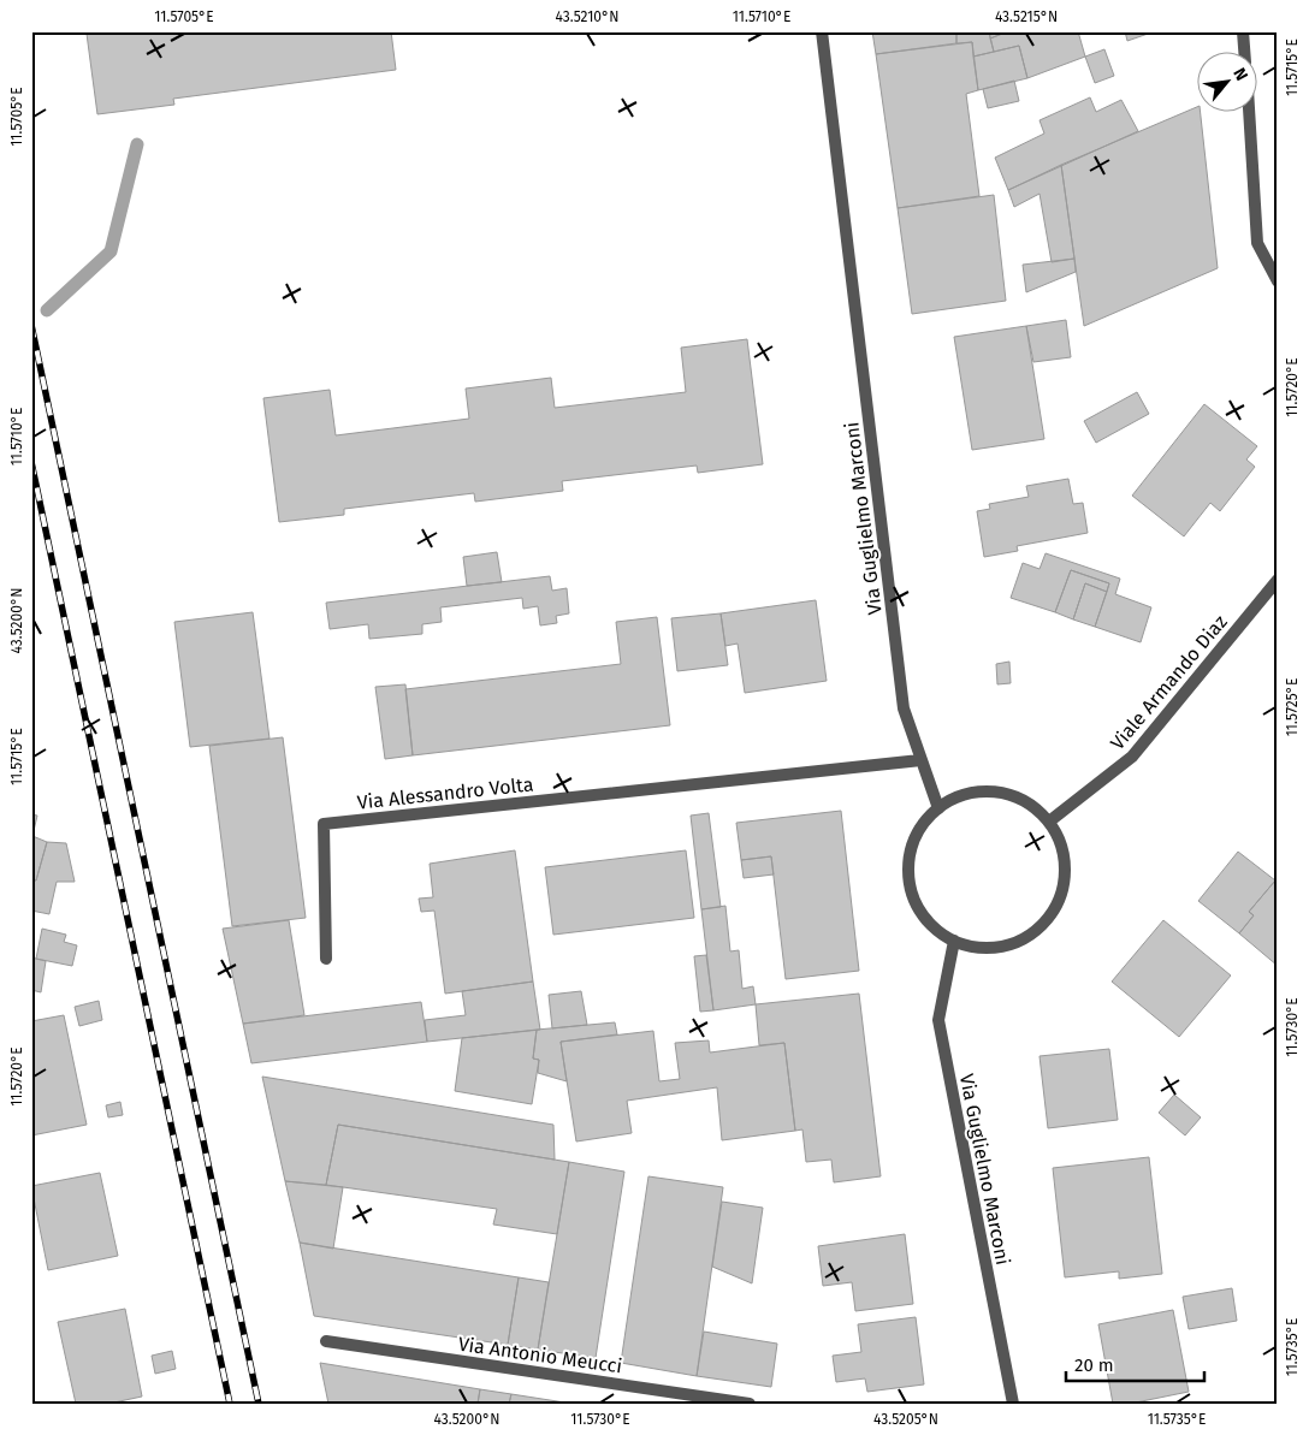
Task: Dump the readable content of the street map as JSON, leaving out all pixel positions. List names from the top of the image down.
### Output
{
  "streets": {
    "street": [
      "Via Guglielmo Marconi",
      "Viale Armando Diaz",
      "Via Alessandro Volta",
      "Via Antonio Meucci"
    ]
  },
  "crossings": [
    ["Via Guglielmo Marconi", "Viale Armando Diaz"],
    ["Via Guglielmo Marconi", "Via Alessandro Volta"]
  ],
  "scale_bar": "20 m",
  "north": "top right",
  "coordinates": [
    "11.5705°E",
    "43.5210°N",
    "11.5710°E",
    "43.5215°N",
    "11.5715°E",
    "11.5720°E",
    "43.5200°N",
    "11.5725°E",
    "11.5730°E",
    "11.5735°E",
    "43.5205°N"
  ]
}
